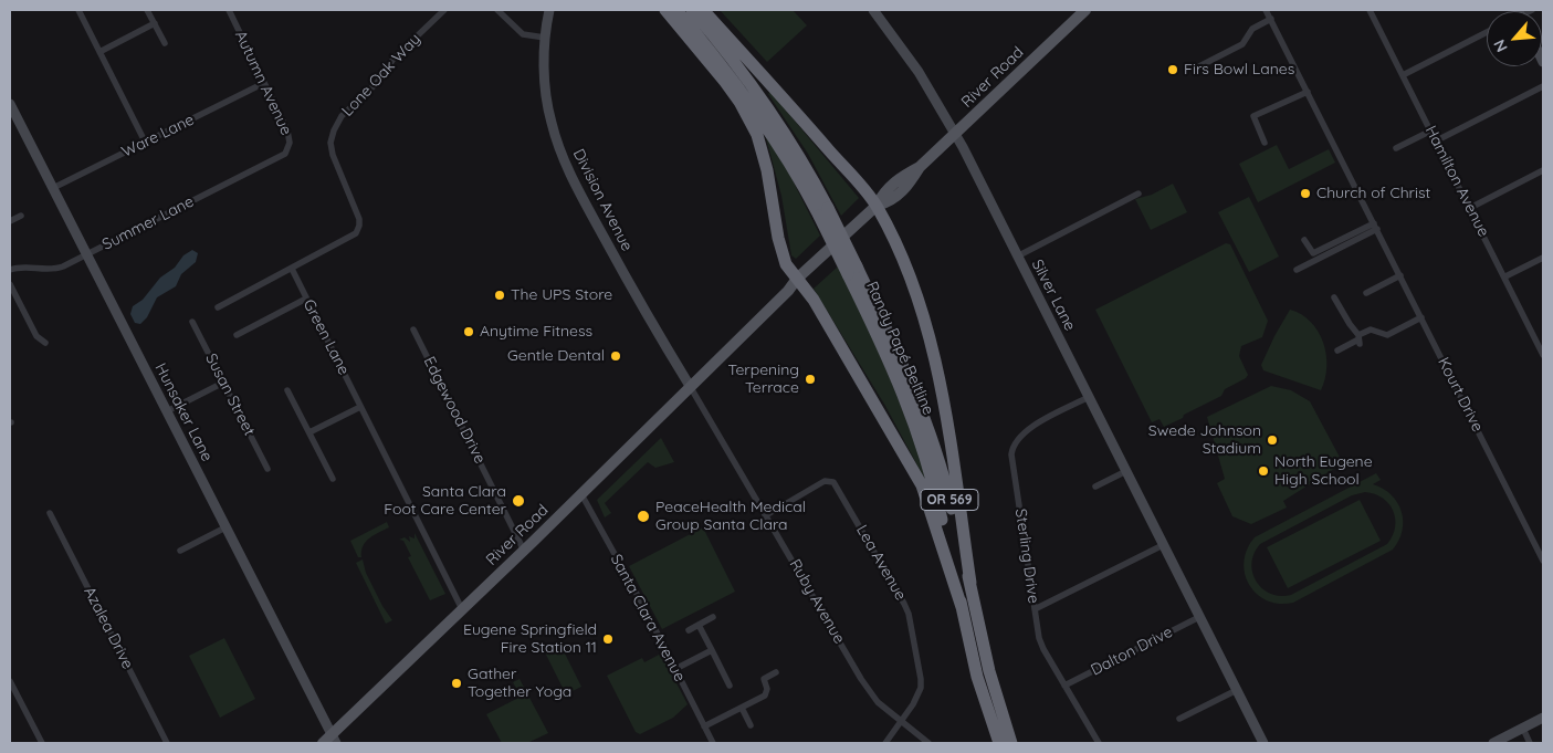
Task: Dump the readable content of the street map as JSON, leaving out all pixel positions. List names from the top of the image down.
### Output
{
  "streets": {
    "highway": ["Randy Papé Beltline", "OR 569"],
    "main road": ["River Road"],
    "street": [
      "Lone Oak Way",
      "Autumn Avenue",
      "Ware Lane",
      "Hamilton Avenue",
      "Division Avenue",
      "Summer Lane",
      "Silver Lane",
      "Green Lane",
      "Susan Street",
      "Kourt Drive",
      "Edgewood Drive",
      "Hunsaker Lane",
      "Sterling Drive",
      "Lea Avenue",
      "Ruby Avenue",
      "Santa Clara Avenue",
      "Azalea Drive",
      "Dalton Drive"
    ]
  },
  "crossings": [
    ["Lone Oak Way", "Green Lane"],
    ["River Road", "Division Avenue"],
    ["River Road", "Silver Lane"],
    ["River Road", "Green Lane"],
    ["River Road", "Edgewood Drive"],
    ["River Road", "Hunsaker Lane"],
    ["River Road", "Ruby Avenue"],
    ["River Road", "Santa Clara Avenue"],
    ["Autumn Avenue", "Ware Lane"],
    ["Autumn Avenue", "Summer Lane"],
    ["Ware Lane", "Hunsaker Lane"],
    ["Division Avenue", "Ruby Avenue"],
    ["Summer Lane", "Hunsaker Lane"],
    ["Silver Lane", "Sterling Drive"],
    ["Silver Lane", "Dalton Drive"],
    ["Sterling Drive", "Dalton Drive"],
    ["Lea Avenue", "Ruby Avenue"]
  ],
  "places": [
    "Firs Bowl Lanes",
    "Church of Christ",
    "The UPS Store",
    "Anytime Fitness",
    "Gentle Dental",
    "Terpening Terrace",
    "Swede Johnson Stadium",
    "North Eugene High School",
    "Santa Clara Foot Care Center",
    "PeaceHealth Medical Group Santa Clara",
    "Eugene Springfield Fire Station 11",
    "Gather Together Yoga"
  ],
  "north": "bottom left"
}
